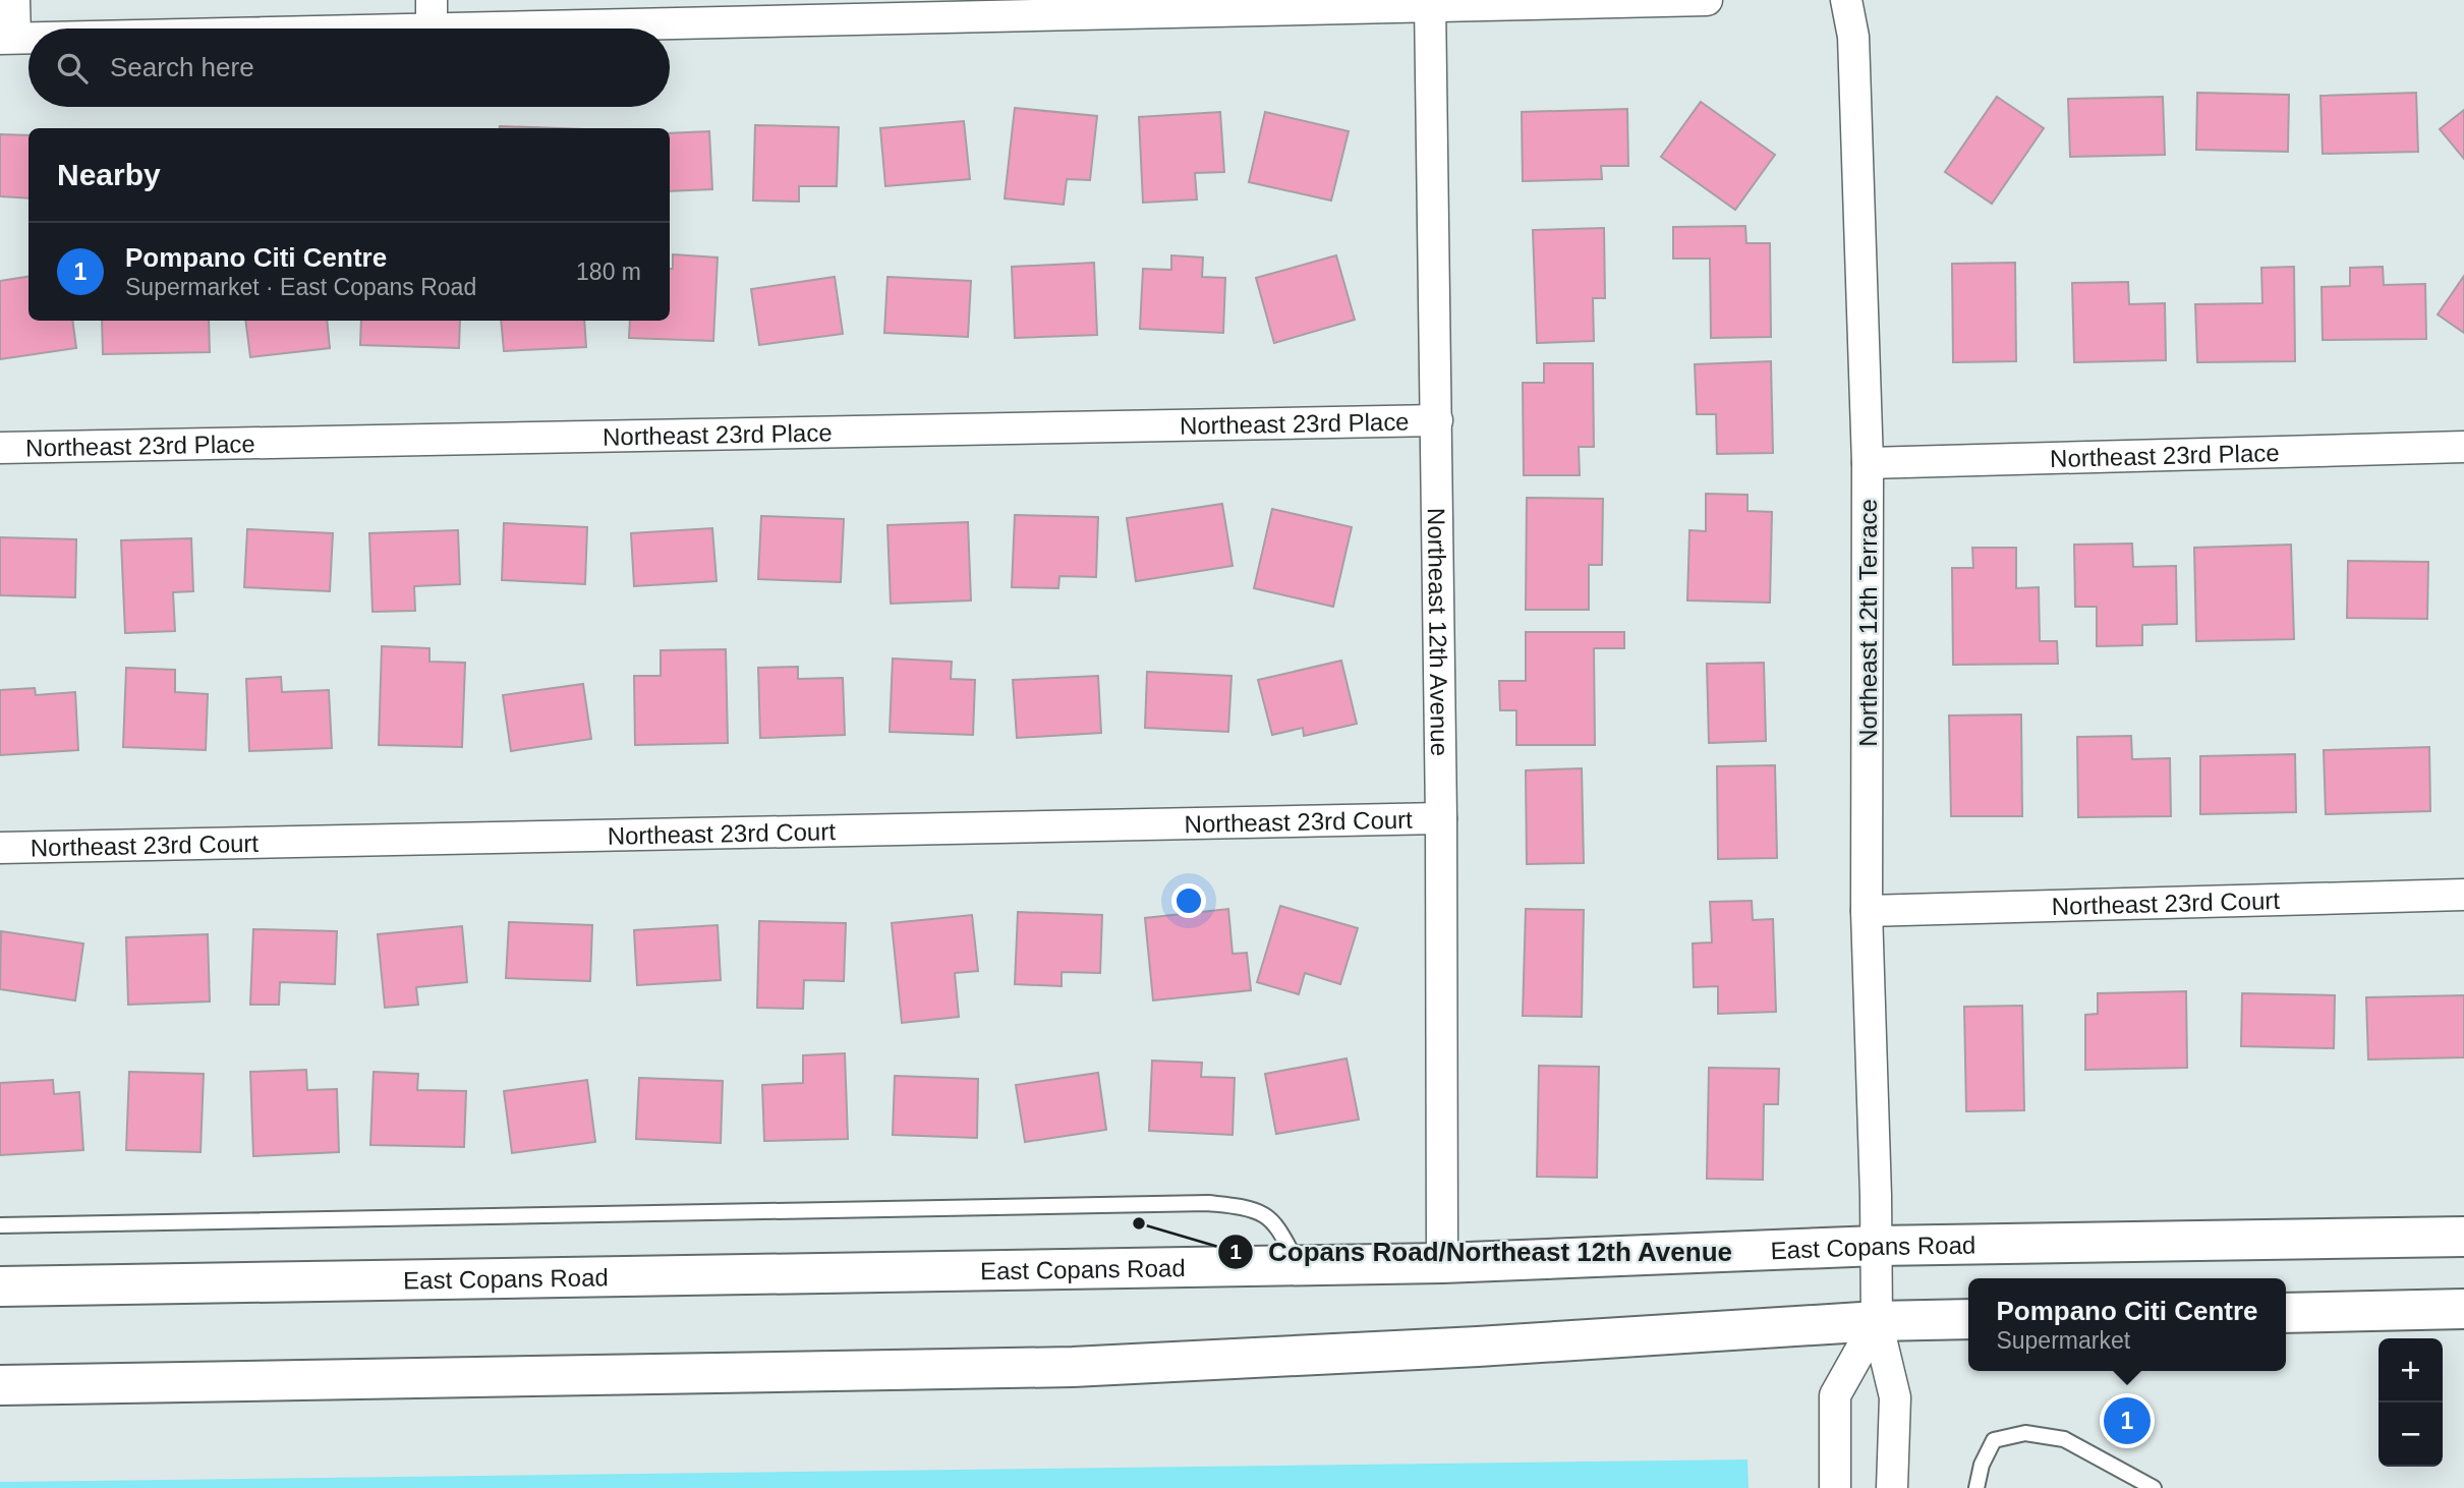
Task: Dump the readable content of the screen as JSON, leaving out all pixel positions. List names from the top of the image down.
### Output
{
  "streets": {
    "main road": ["East Copans Road"],
    "street": [
      "Northeast 23rd Place",
      "Northeast 12th Terrace",
      "Northeast 12th Avenue",
      "Northeast 23rd Court"
    ]
  },
  "crossings": [
    ["Northeast 23rd Place", "Northeast 12th Terrace"],
    ["Northeast 23rd Place", "Northeast 12th Avenue"],
    ["Northeast 12th Terrace", "Northeast 23rd Court"],
    ["Northeast 12th Terrace", "East Copans Road"],
    ["Northeast 12th Avenue", "Northeast 23rd Court"],
    ["Northeast 12th Avenue", "East Copans Road"]
  ],
  "places": ["Copans Road/Northeast 12th Avenue"],
  "page": {
    "search": "Search here",
    "heading": "Nearby",
    "list": [
      {
        "mark": "1",
        "name": "Pompano Citi Centre",
        "note": "Supermarket · East Copans Road",
        "value": "180 m"
      }
    ],
    "popup": ["Pompano Citi Centre", "Supermarket"],
    "map_buttons": ["+", "−"],
    "pins": "1"
  }
}
